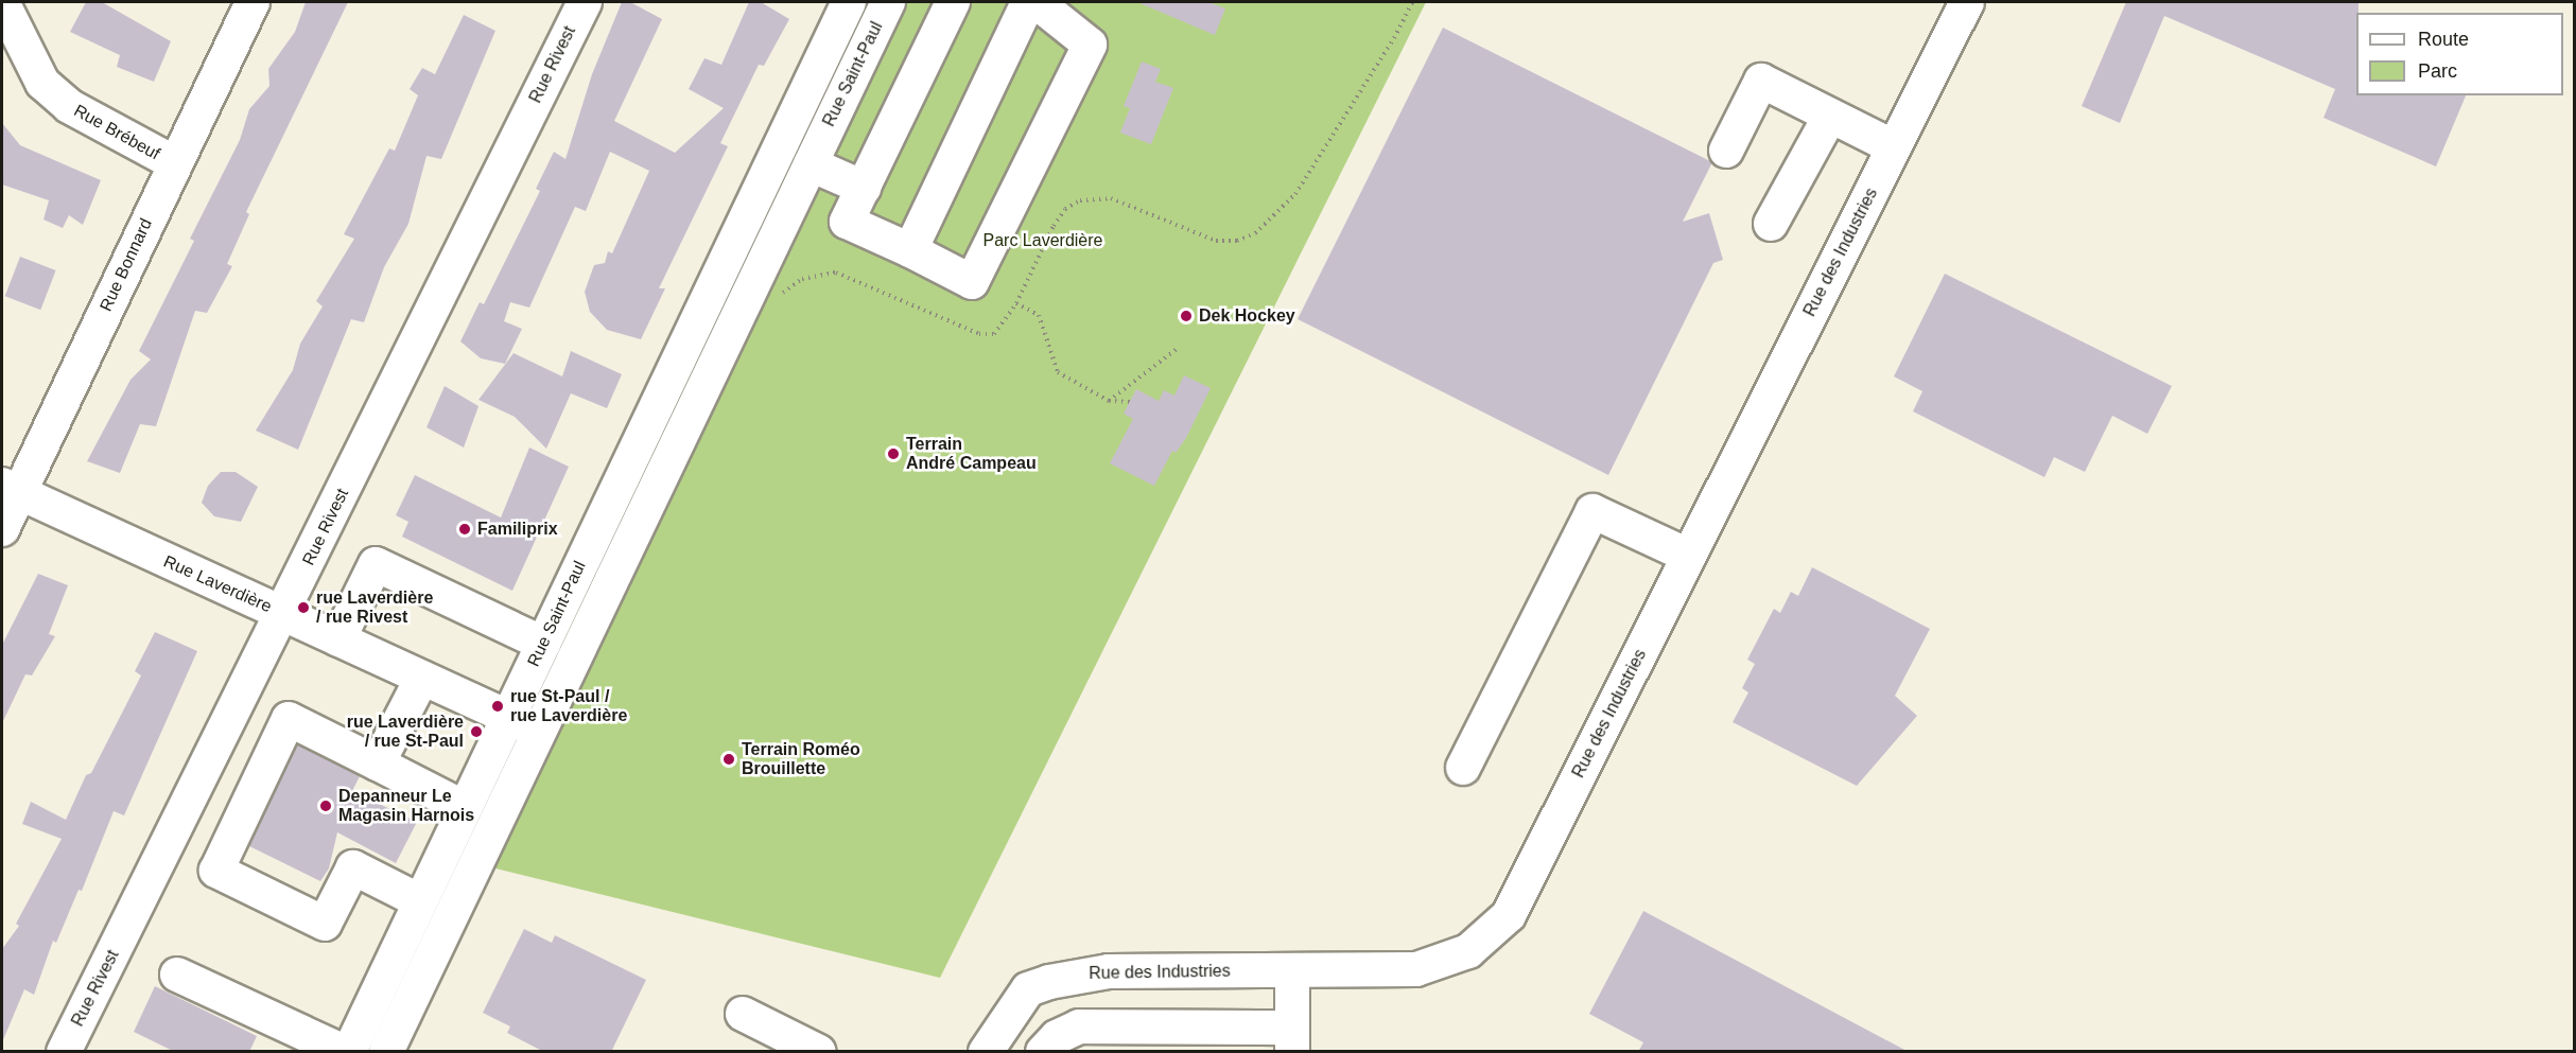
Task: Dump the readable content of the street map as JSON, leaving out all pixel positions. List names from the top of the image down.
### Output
{
  "streets": {
    "street": [
      "Rue Rivest",
      "Rue Saint-Paul",
      "Rue Brébeuf",
      "Rue des Industries",
      "Rue Bonnard",
      "Rue Laverdière"
    ]
  },
  "crossings": [
    ["Rue Rivest", "Rue Laverdière"],
    ["Rue Saint-Paul", "Rue Laverdière"],
    ["Rue Brébeuf", "Rue Bonnard"],
    ["Rue Bonnard", "Rue Laverdière"]
  ],
  "parks": ["Parc Laverdière"],
  "places": [
    "Dek Hockey",
    "Terrain André Campeau",
    "Familiprix",
    "rue Laverdière / rue Rivest",
    "rue St-Paul / rue Laverdière",
    "rue Laverdière / rue St-Paul",
    "Terrain Roméo Brouillette",
    "Depanneur Le Magasin Harnois"
  ],
  "legend": ["Route", "Parc"]
}
